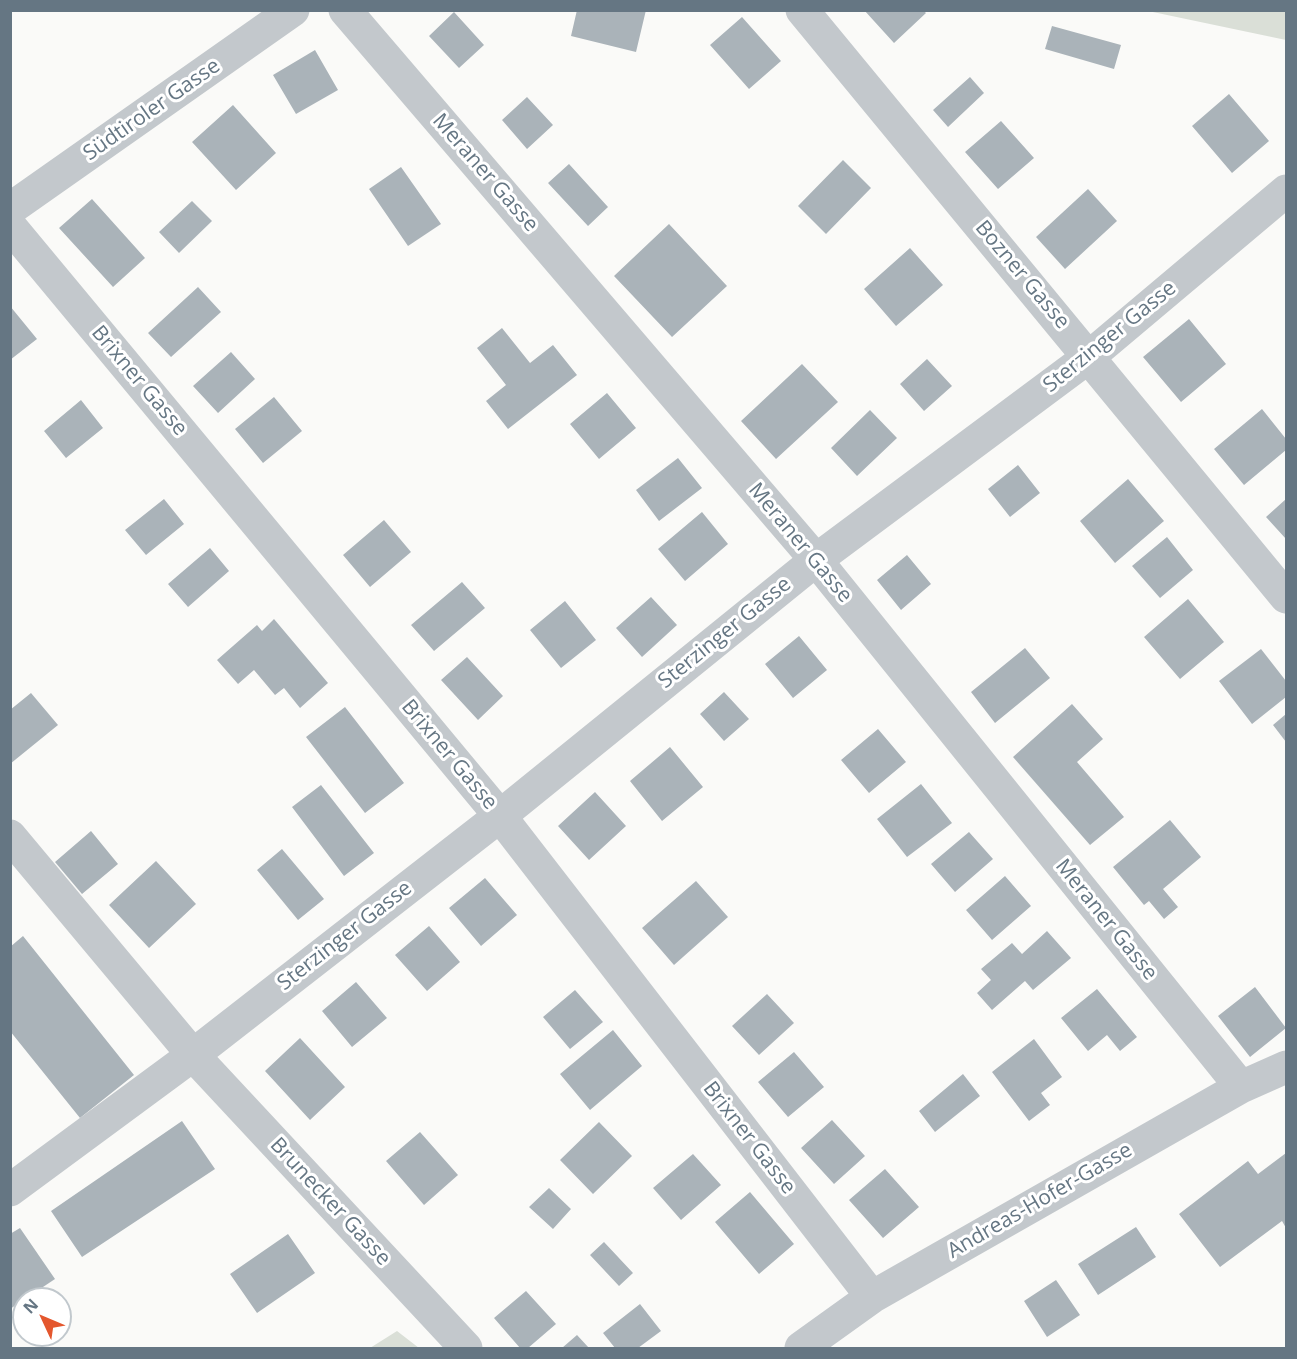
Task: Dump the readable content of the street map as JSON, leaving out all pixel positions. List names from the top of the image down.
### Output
{
  "streets": {
    "street": [
      "Südtiroler Gasse",
      "Meraner Gasse",
      "Bozner Gasse",
      "Sterzinger Gasse",
      "Brixner Gasse",
      "Andreas-Hofer-Gasse",
      "Brunecker Gasse"
    ]
  },
  "crossings": [
    ["Meraner Gasse", "Sterzinger Gasse"],
    ["Meraner Gasse", "Andreas-Hofer-Gasse"],
    ["Bozner Gasse", "Sterzinger Gasse"],
    ["Sterzinger Gasse", "Brixner Gasse"],
    ["Sterzinger Gasse", "Brunecker Gasse"],
    ["Brixner Gasse", "Andreas-Hofer-Gasse"]
  ],
  "north": "top left"
}
